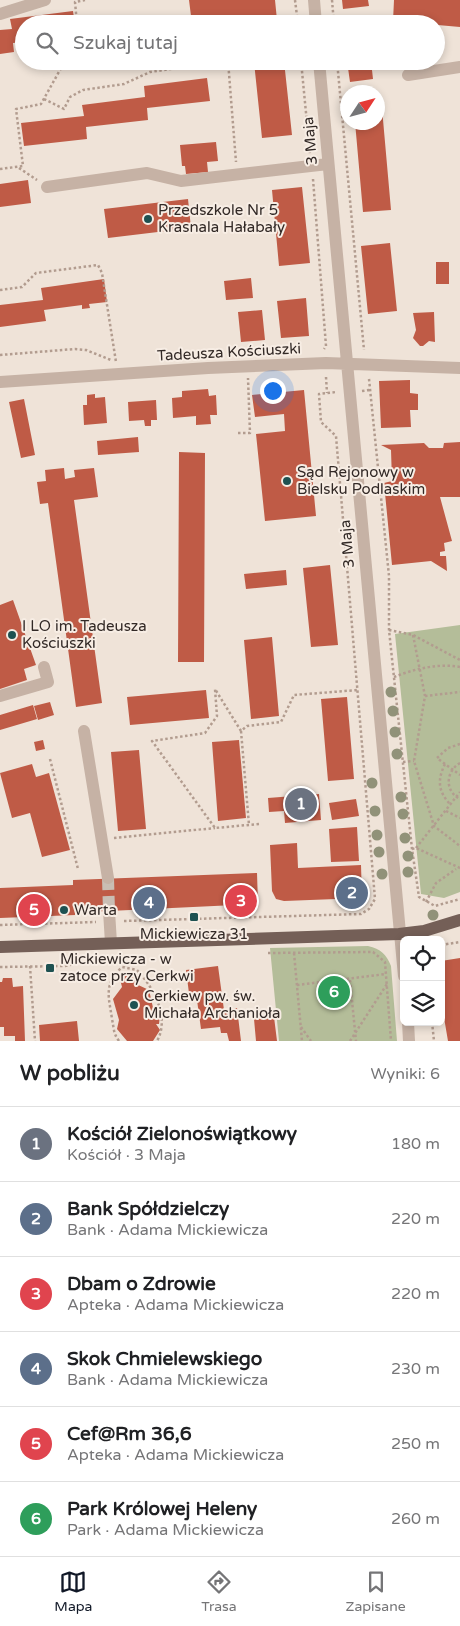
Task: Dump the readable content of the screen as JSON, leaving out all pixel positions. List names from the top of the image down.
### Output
{
  "streets": {
    "street": ["3 Maja", "Tadeusza Kościuszki"]
  },
  "crossings": [
    ["3 Maja", "Tadeusza Kościuszki"]
  ],
  "places": {
    "other": [
      "Przedszkole Nr 5 Krasnala Hałabały",
      "Sąd Rejonowy w Bielsku Podlaskim",
      "I LO im. Tadeusza Kościuszki",
      "Warta",
      "Cerkiew pw. św. Michała Archanioła"
    ],
    "transit": ["Mickiewicza 31", "Mickiewicza - w zatoce przy Cerkwi"]
  },
  "north": "top right",
  "page": {
    "search": "Szukaj tutaj",
    "pins": [
      "1",
      "2",
      "3",
      "4",
      "5",
      "6"
    ],
    "heading": ["W pobliżu", "Wyniki: 6"],
    "list": [
      {
        "mark": "1",
        "name": "Kościół Zielonoświątkowy",
        "note": "Kościół · 3 Maja",
        "value": "180 m"
      },
      {
        "mark": "2",
        "name": "Bank Spółdzielczy",
        "note": "Bank · Adama Mickiewicza",
        "value": "220 m"
      },
      {
        "mark": "3",
        "name": "Dbam o Zdrowie",
        "note": "Apteka · Adama Mickiewicza",
        "value": "220 m"
      },
      {
        "mark": "4",
        "name": "Skok Chmielewskiego",
        "note": "Bank · Adama Mickiewicza",
        "value": "230 m"
      },
      {
        "mark": "5",
        "name": "Cef@Rm 36,6",
        "note": "Apteka · Adama Mickiewicza",
        "value": "250 m"
      },
      {
        "mark": "6",
        "name": "Park Królowej Heleny",
        "note": "Park · Adama Mickiewicza",
        "value": "260 m"
      }
    ],
    "nav": ["Mapa", "Trasa", "Zapisane"]
  }
}
